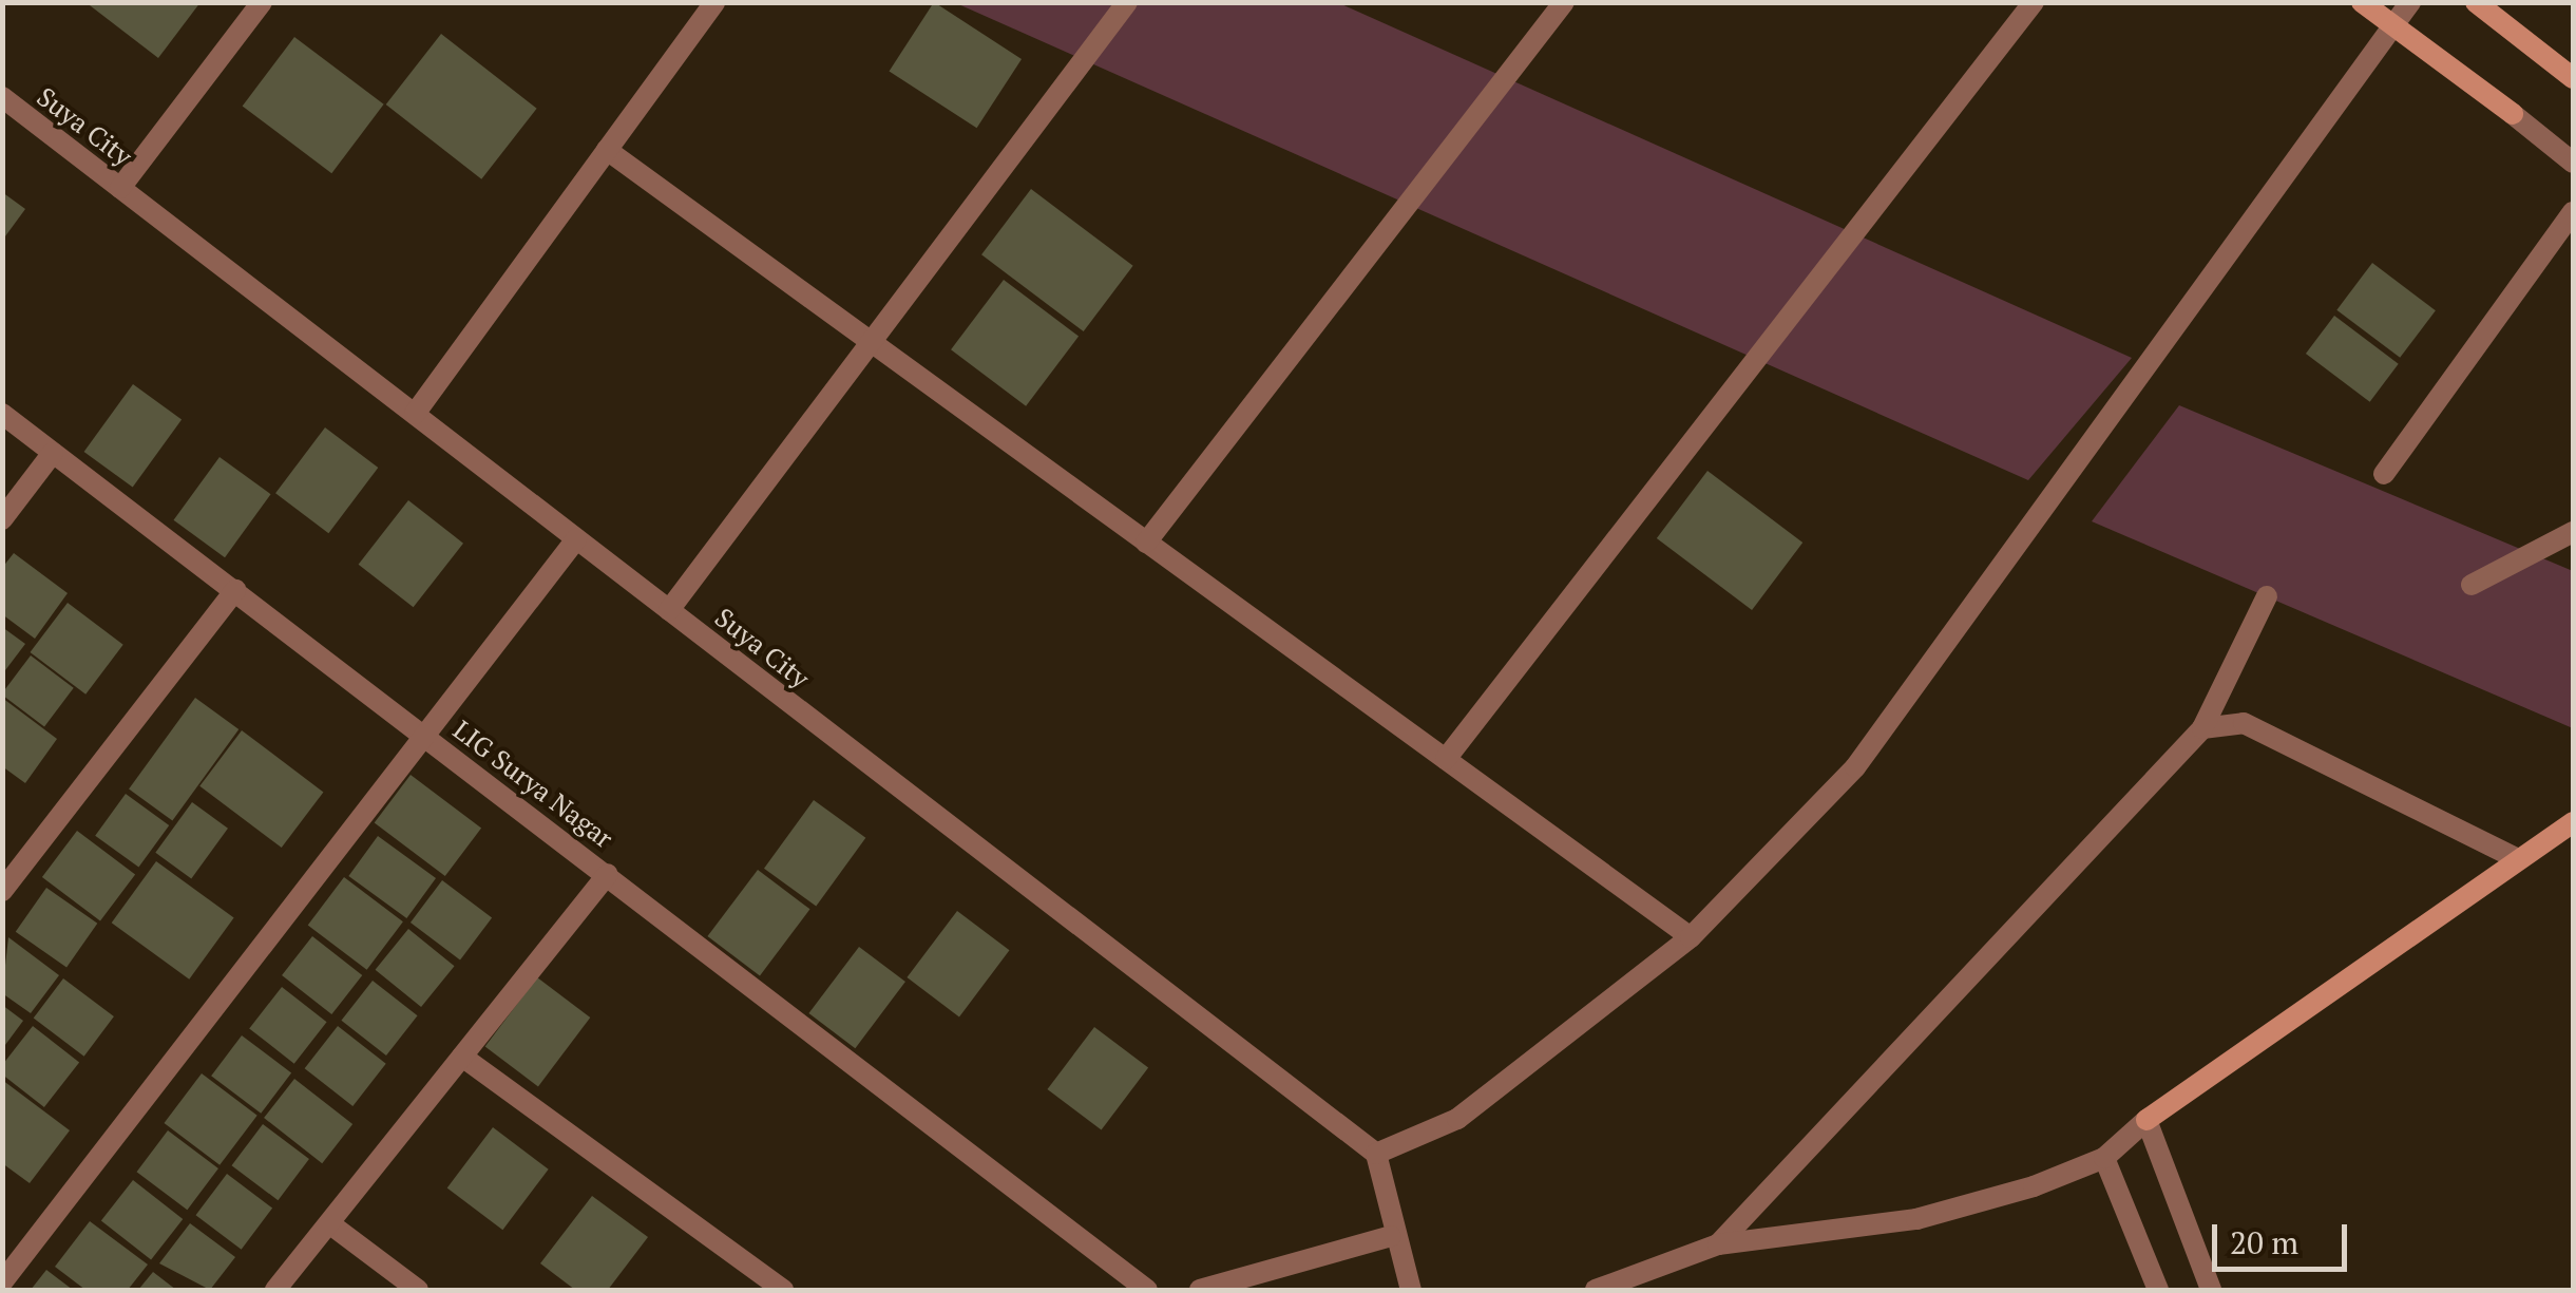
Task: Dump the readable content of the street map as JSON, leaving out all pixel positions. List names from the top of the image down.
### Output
{
  "streets": {
    "street": ["Suya City", "LIG Surya Nagar"]
  },
  "scale_bar": "20 m"
}
